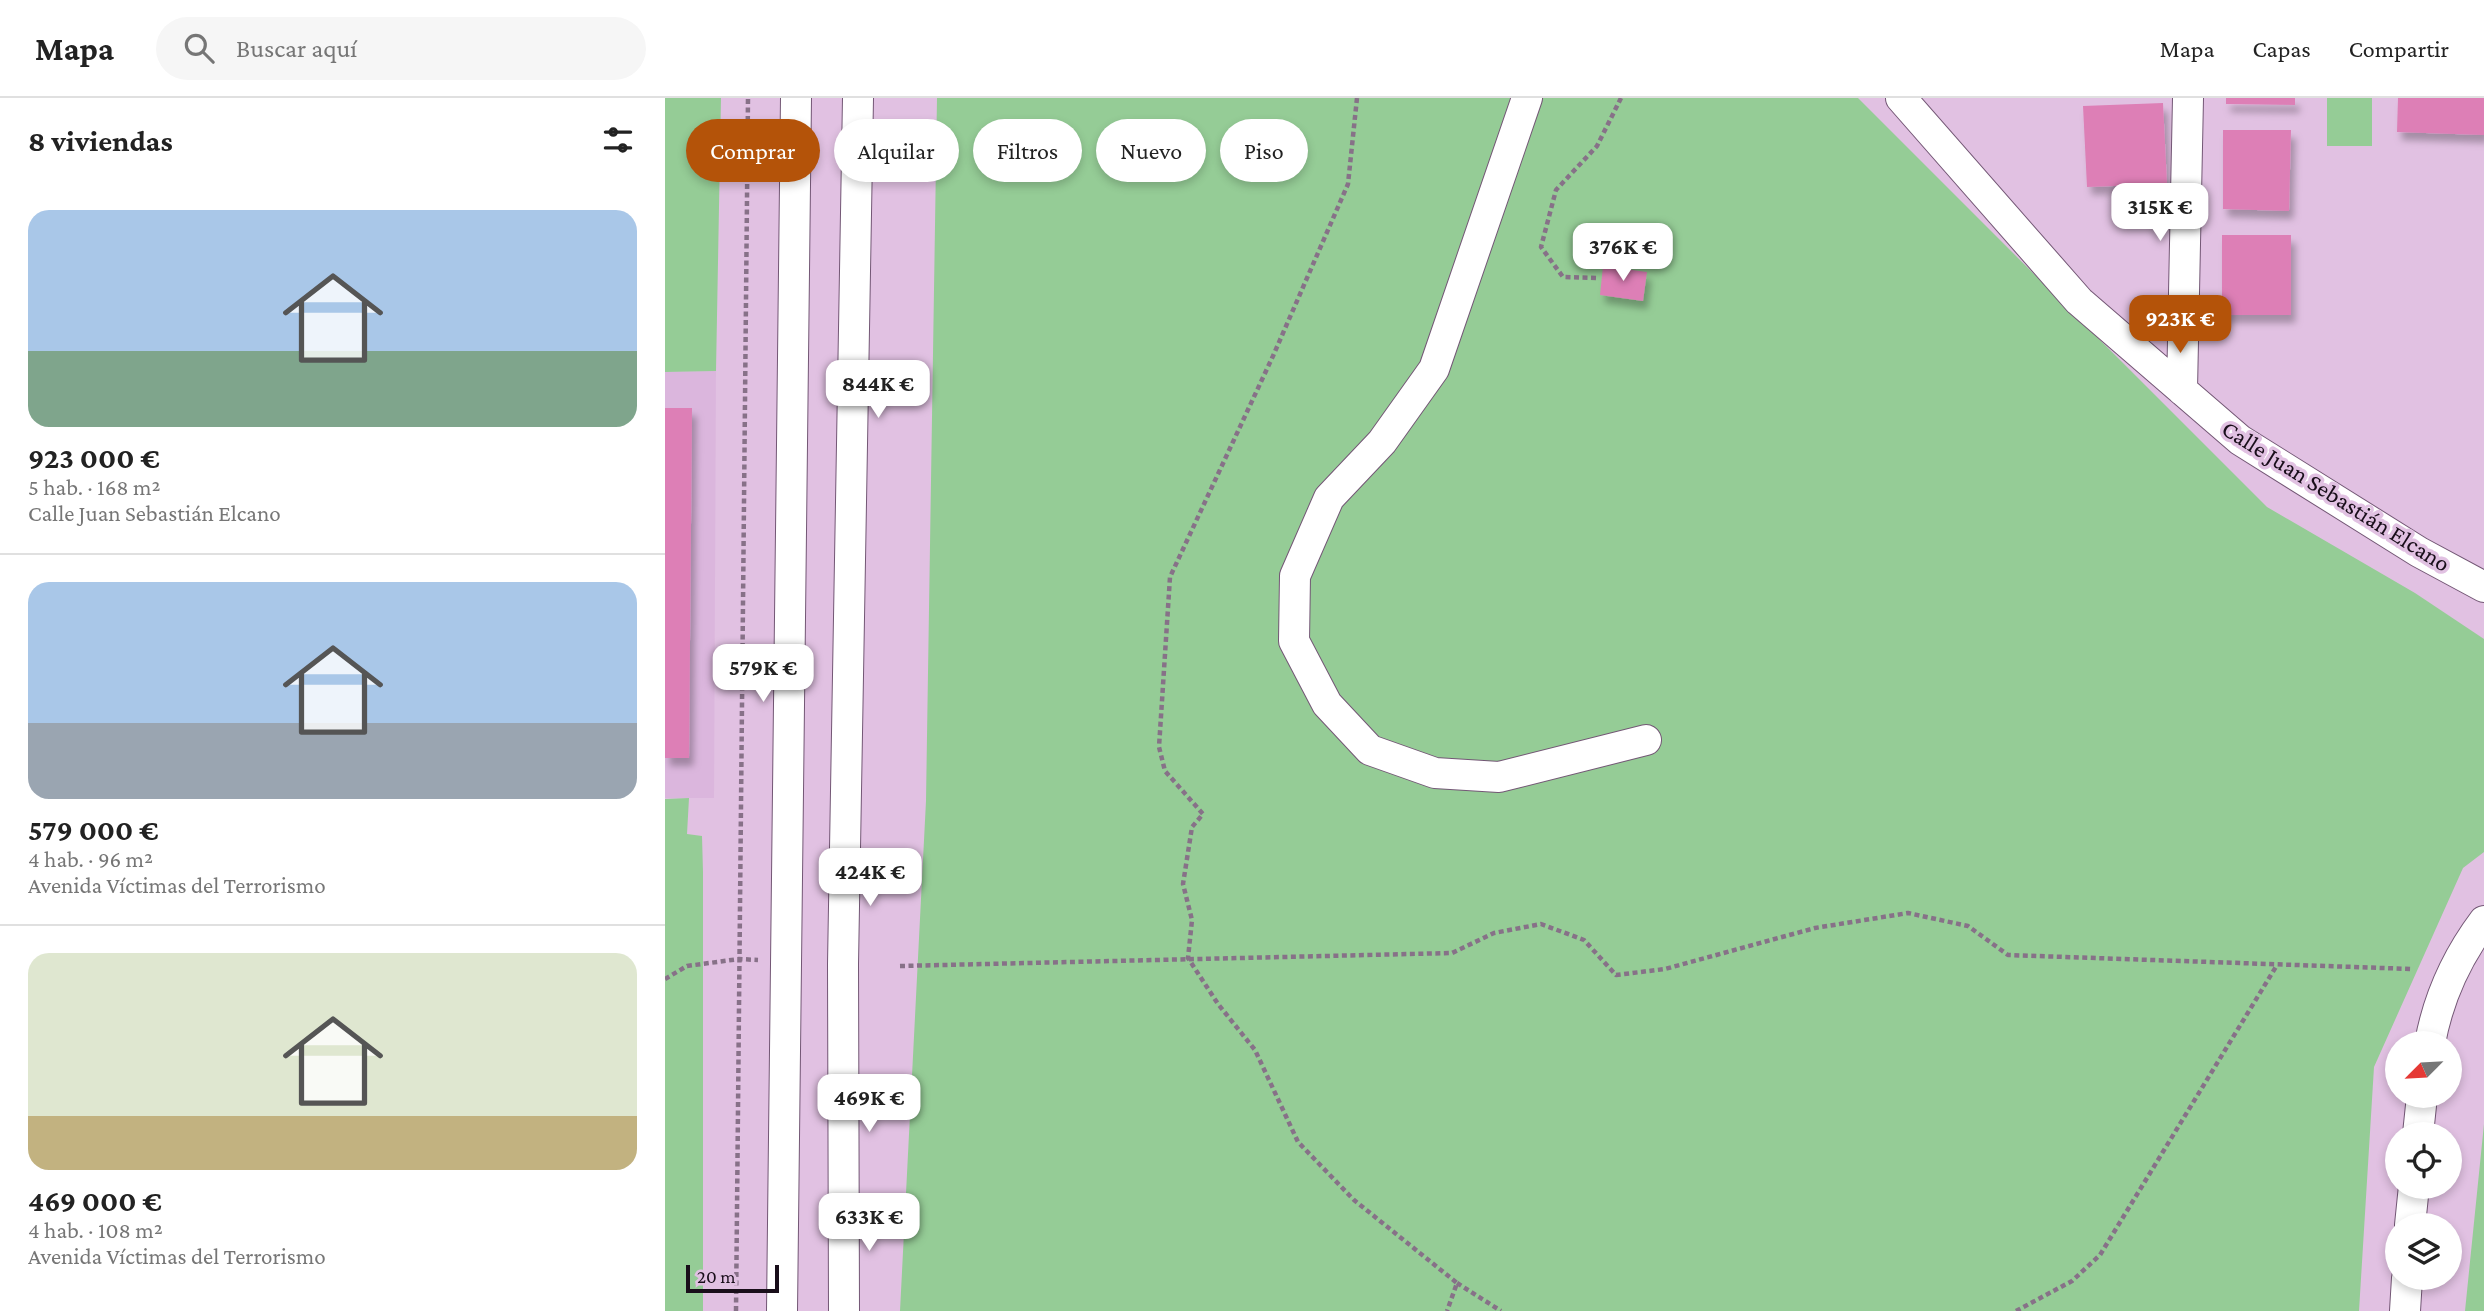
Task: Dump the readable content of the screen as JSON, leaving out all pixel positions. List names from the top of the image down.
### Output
{
  "streets": {
    "street": ["Calle Juan Sebastián Elcano"]
  },
  "scale_bar": "20 m",
  "north": "bottom left",
  "page": {
    "header": "Mapa",
    "search": "Buscar aquí",
    "nav": ["Mapa", "Capas", "Compartir"],
    "heading": "8 viviendas",
    "chip": [
      "Comprar",
      "Alquilar",
      "Filtros",
      "Nuevo",
      "Piso"
    ],
    "list": [
      {
        "name": "923 000 €",
        "note": "5 hab. · 168 m² · Calle Juan Sebastián Elcano"
      },
      {
        "name": "579 000 €",
        "note": "4 hab. · 96 m² · Avenida Víctimas del Terrorismo"
      },
      {
        "name": "469 000 €",
        "note": "4 hab. · 108 m² · Avenida Víctimas del Terrorismo"
      }
    ],
    "price": [
      "315K €",
      "376K €",
      "923K €",
      "844K €",
      "579K €",
      "424K €",
      "469K €",
      "633K €"
    ],
    "scale": "20 m"
  }
}
